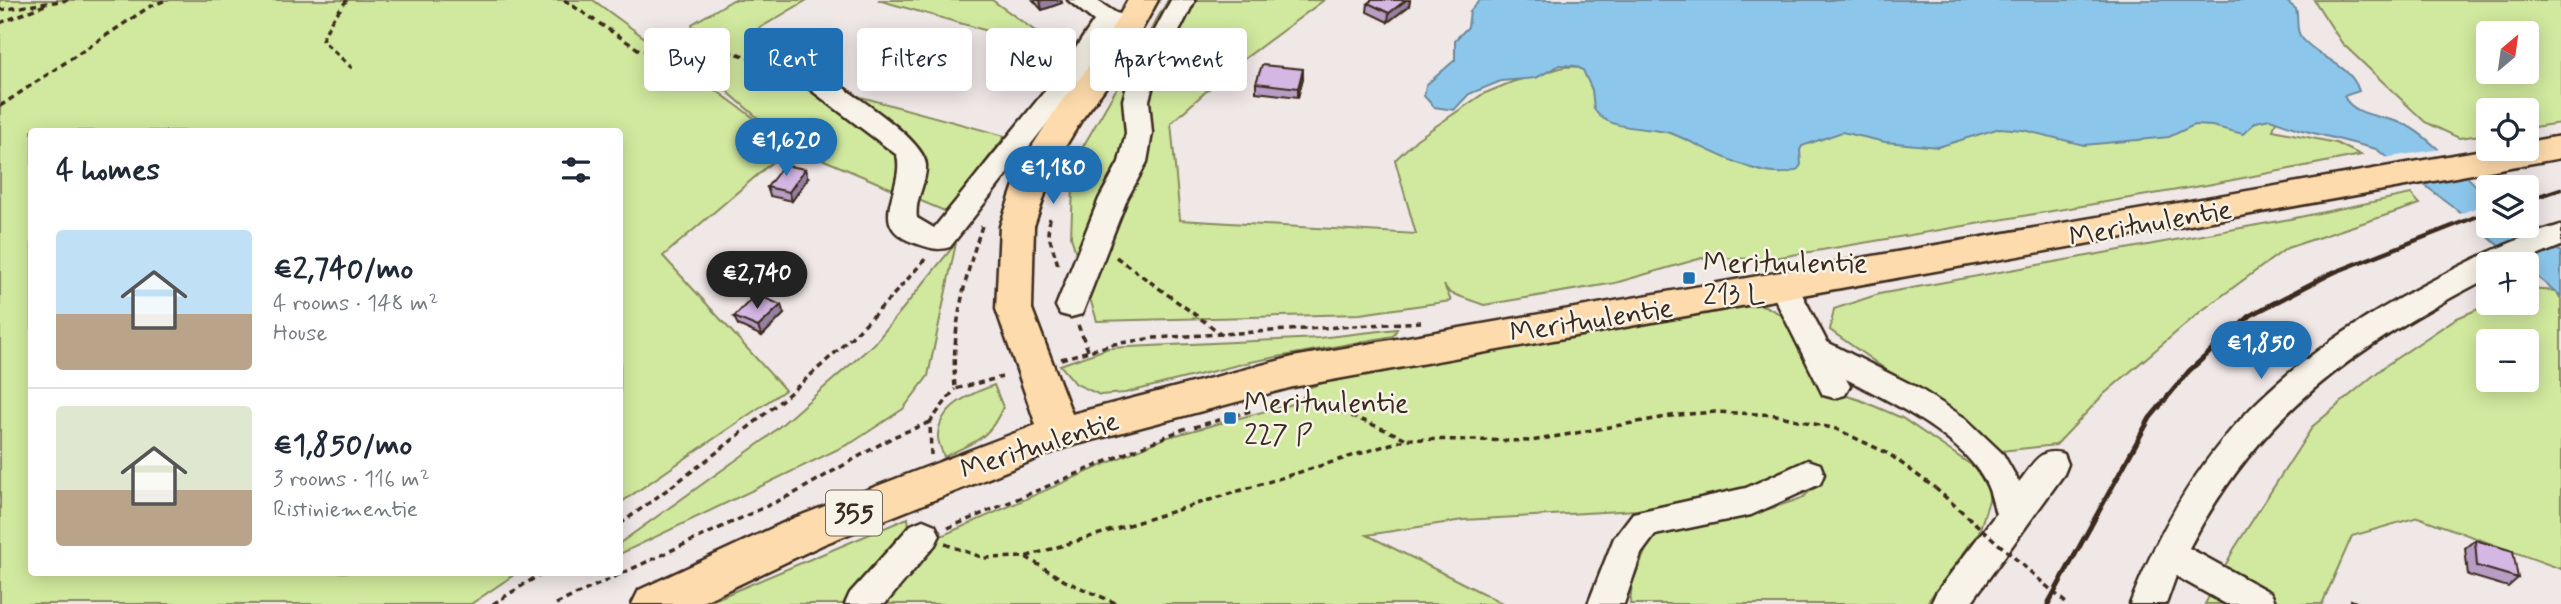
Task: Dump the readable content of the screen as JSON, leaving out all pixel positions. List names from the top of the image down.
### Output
{
  "streets": {
    "main road": ["Merituulentie", "355"]
  },
  "places": {
    "transit": ["Merituulentie 213 L", "Merituulentie 227 P"]
  },
  "north": "top right",
  "page": {
    "map_buttons": ["+", "−"],
    "chip": [
      "Buy",
      "Rent",
      "Filters",
      "New",
      "Apartment"
    ],
    "price": [
      "€1,620",
      "€1,180",
      "€2,740",
      "€1,850"
    ],
    "heading": "4 homes",
    "list": [
      {
        "name": "€2,740/mo",
        "note": "4 rooms · 148 m² · House"
      },
      {
        "name": "€1,850/mo",
        "note": "3 rooms · 116 m² · Ristiniementie"
      }
    ]
  }
}
